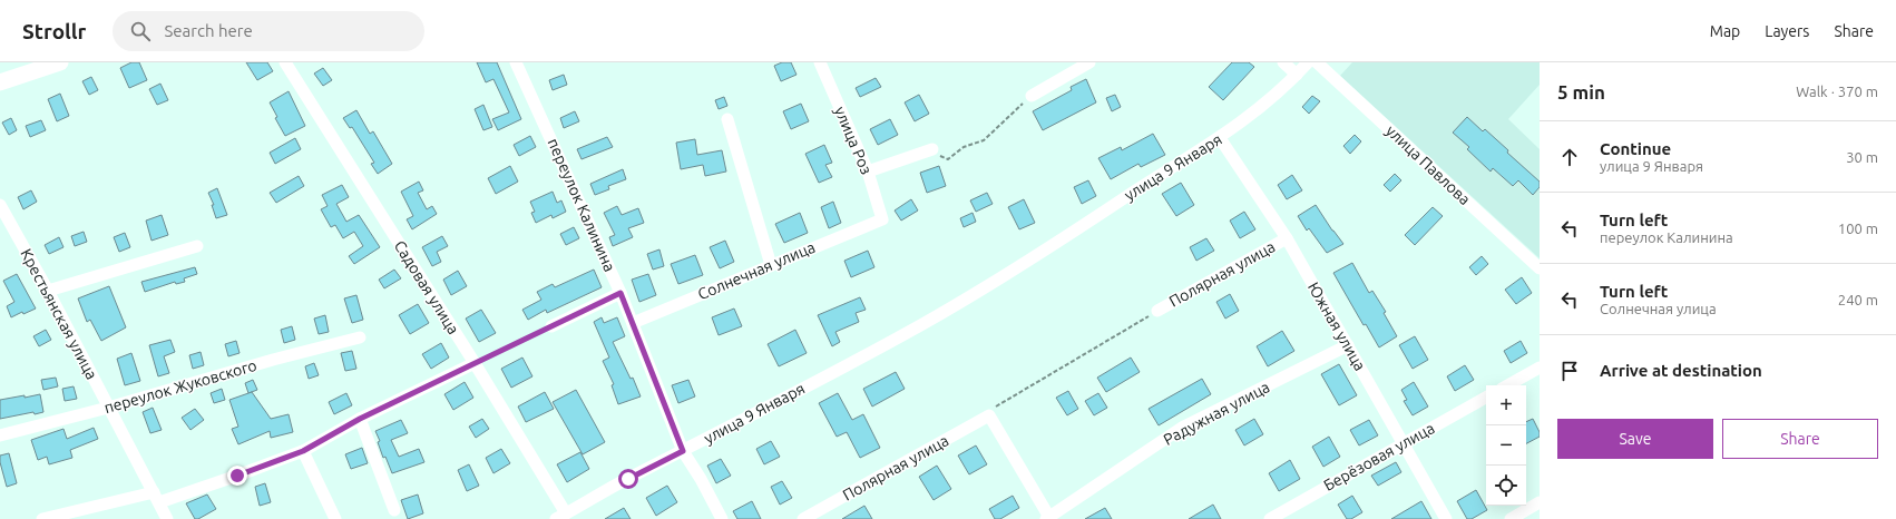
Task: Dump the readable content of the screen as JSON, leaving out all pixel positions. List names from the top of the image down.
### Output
{
  "streets": {
    "street": [
      "улица Роз",
      "улица Павлова",
      "улица 9 Января",
      "переулок Калинина",
      "Солнечная улица",
      "Полярная улица",
      "Садовая улица",
      "Крестьянская улица",
      "Южная улица",
      "переулок Жуковского",
      "Радужная улица",
      "Берёзовая улица"
    ]
  },
  "crossings": [
    ["улица Роз", "Солнечная улица"],
    ["улица 9 Января", "переулок Калинина"],
    ["улица 9 Января", "Садовая улица"],
    ["улица 9 Января", "Южная улица"],
    ["переулок Калинина", "Солнечная улица"],
    ["Полярная улица", "Южная улица"],
    ["Крестьянская улица", "переулок Жуковского"],
    ["Южная улица", "Радужная улица"],
    ["Южная улица", "Берёзовая улица"]
  ],
  "page": {
    "header": "Strollr",
    "search": "Search here",
    "nav": ["Map", "Layers", "Share"],
    "heading": ["5 min", "Walk · 370 m"],
    "list": [
      ["Continue", "улица 9 Января", "30 m"],
      ["Turn left", "переулок Калинина", "100 m"],
      ["Turn left", "Солнечная улица", "240 m"],
      "Arrive at destination"
    ],
    "map_buttons": ["+", "−"],
    "buttons": ["Save", "Share"]
  }
}
